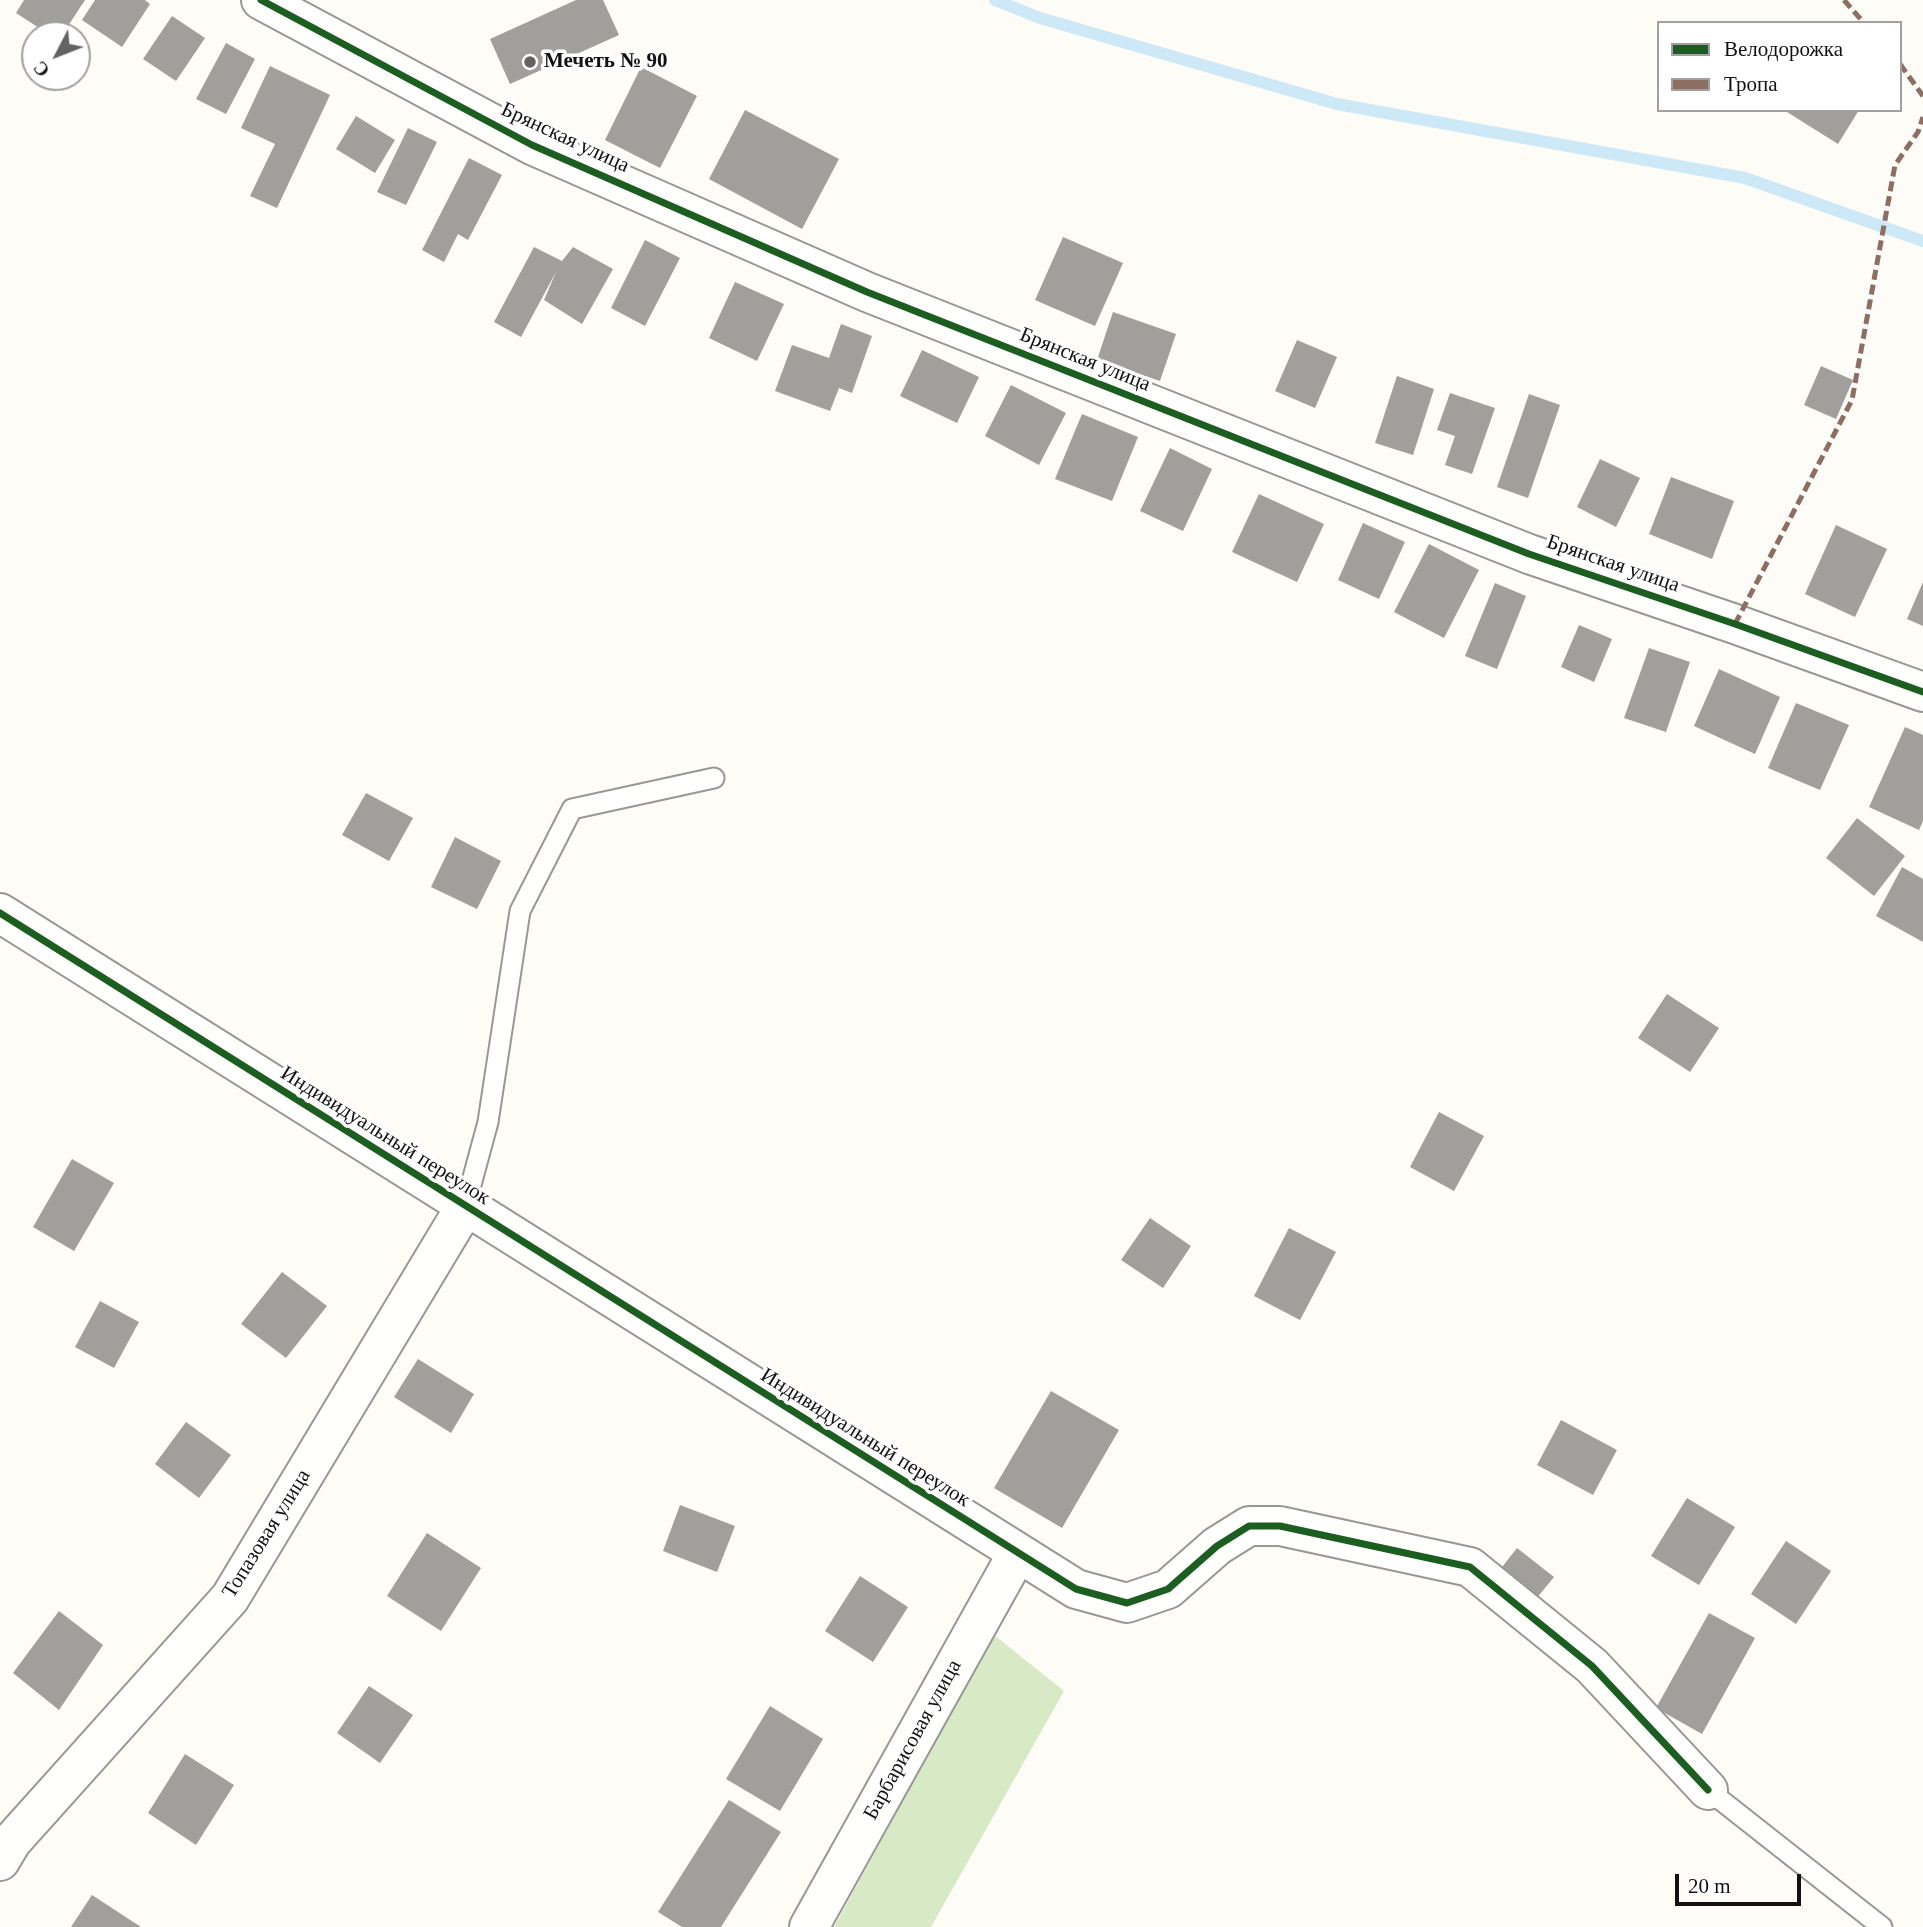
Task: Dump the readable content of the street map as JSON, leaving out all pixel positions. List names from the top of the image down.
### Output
{
  "streets": {
    "street": [
      "Брянская улица",
      "Индивидуальный переулок",
      "Топазовая улица",
      "Барбарисовая улица"
    ]
  },
  "crossings": [
    ["Индивидуальный переулок", "Топазовая улица"],
    ["Индивидуальный переулок", "Барбарисовая улица"]
  ],
  "places": ["Мечеть № 90"],
  "legend": ["Велодорожка", "Тропа"],
  "scale_bar": "20 m",
  "north": "bottom left"
}
